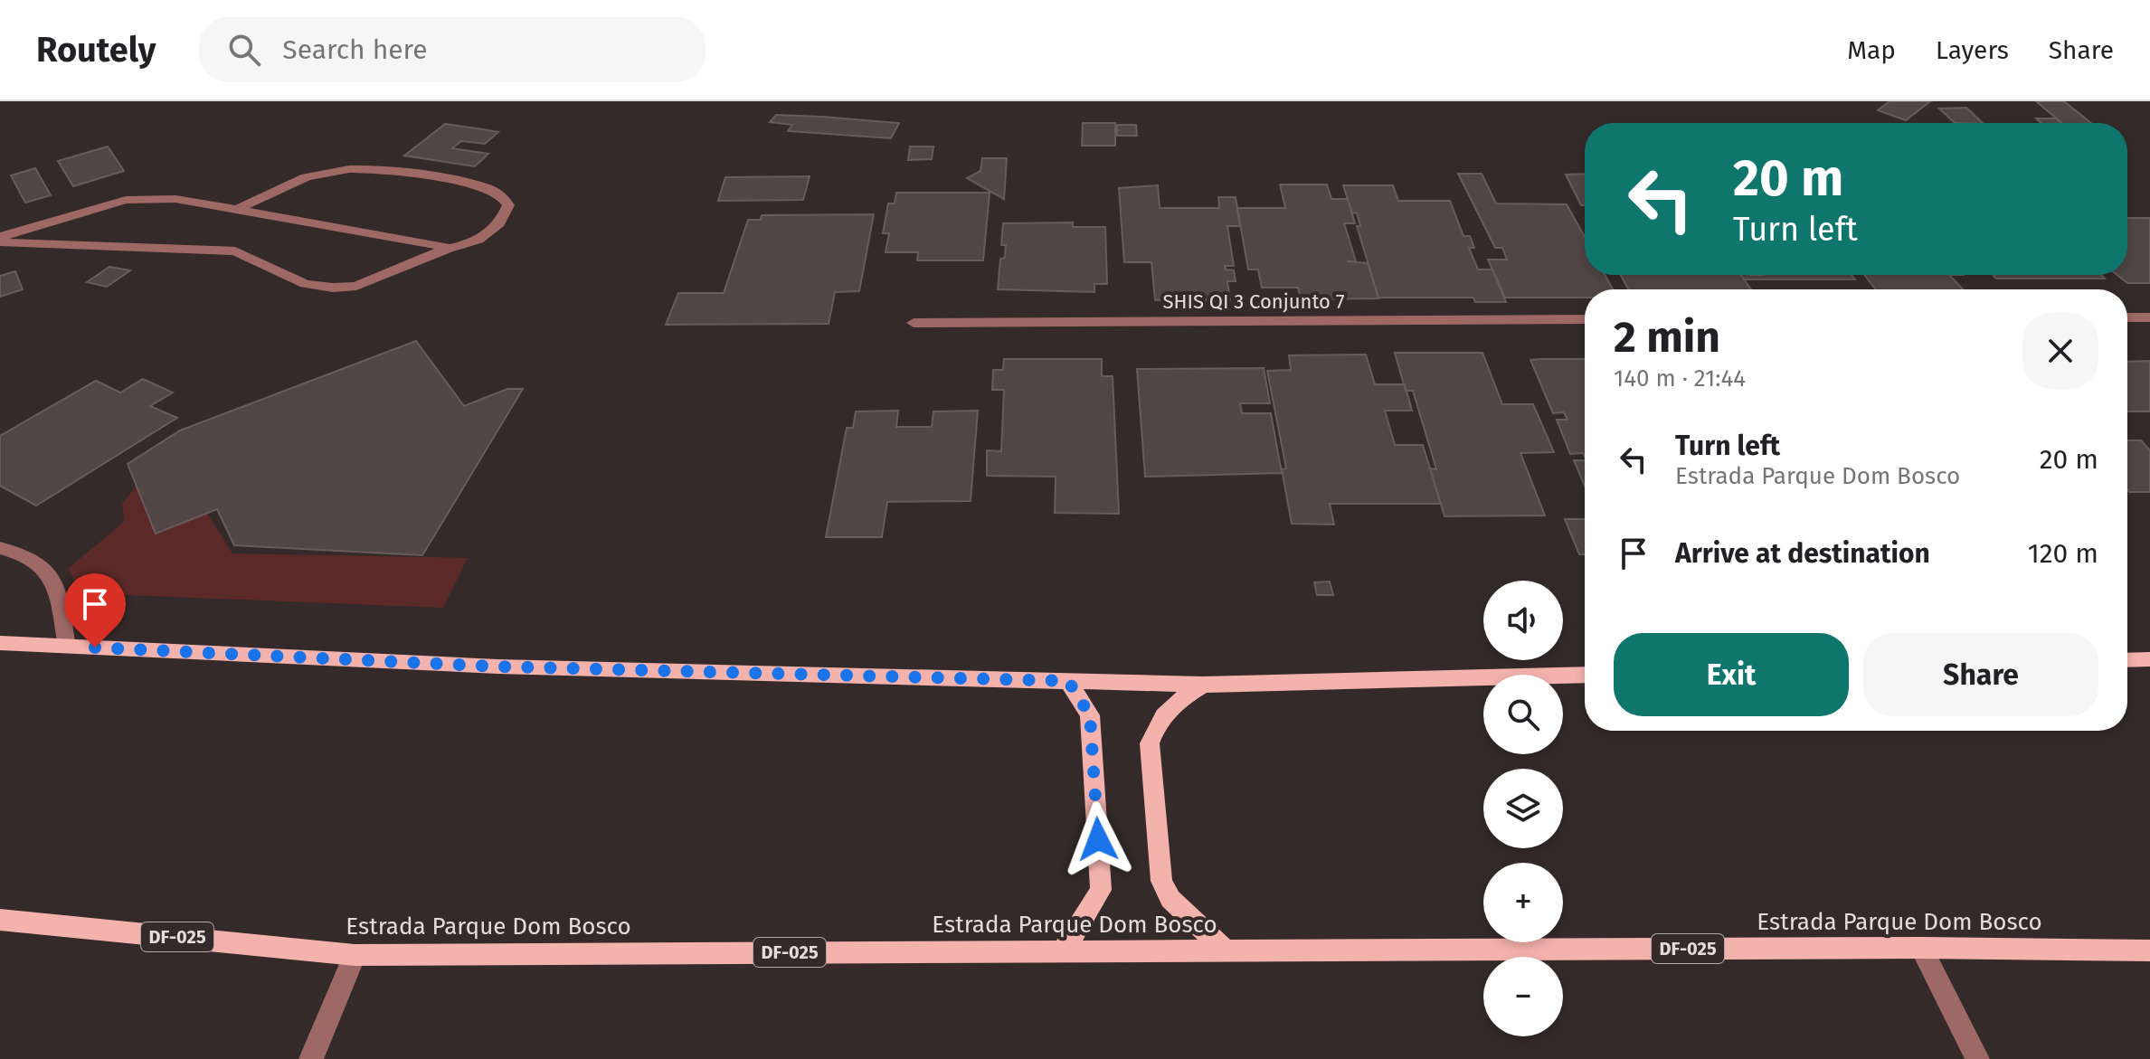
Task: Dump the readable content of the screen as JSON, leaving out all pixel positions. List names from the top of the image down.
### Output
{
  "streets": {
    "main road": ["Estrada Parque Dom Bosco", "DF-025"],
    "street": ["SHIS QI 3 Conjunto 7"]
  },
  "page": {
    "header": "Routely",
    "search": "Search here",
    "nav": ["Map", "Layers", "Share"],
    "turn": ["20 m", "Turn left"],
    "heading": ["2 min", "140 m · 21:44"],
    "list": [
      {
        "name": "Turn left",
        "note": "Estrada Parque Dom Bosco",
        "value": "20 m"
      },
      {
        "name": "Arrive at destination",
        "value": "120 m"
      }
    ],
    "map_buttons": ["+", "−"],
    "buttons": ["Exit", "Share"]
  }
}
